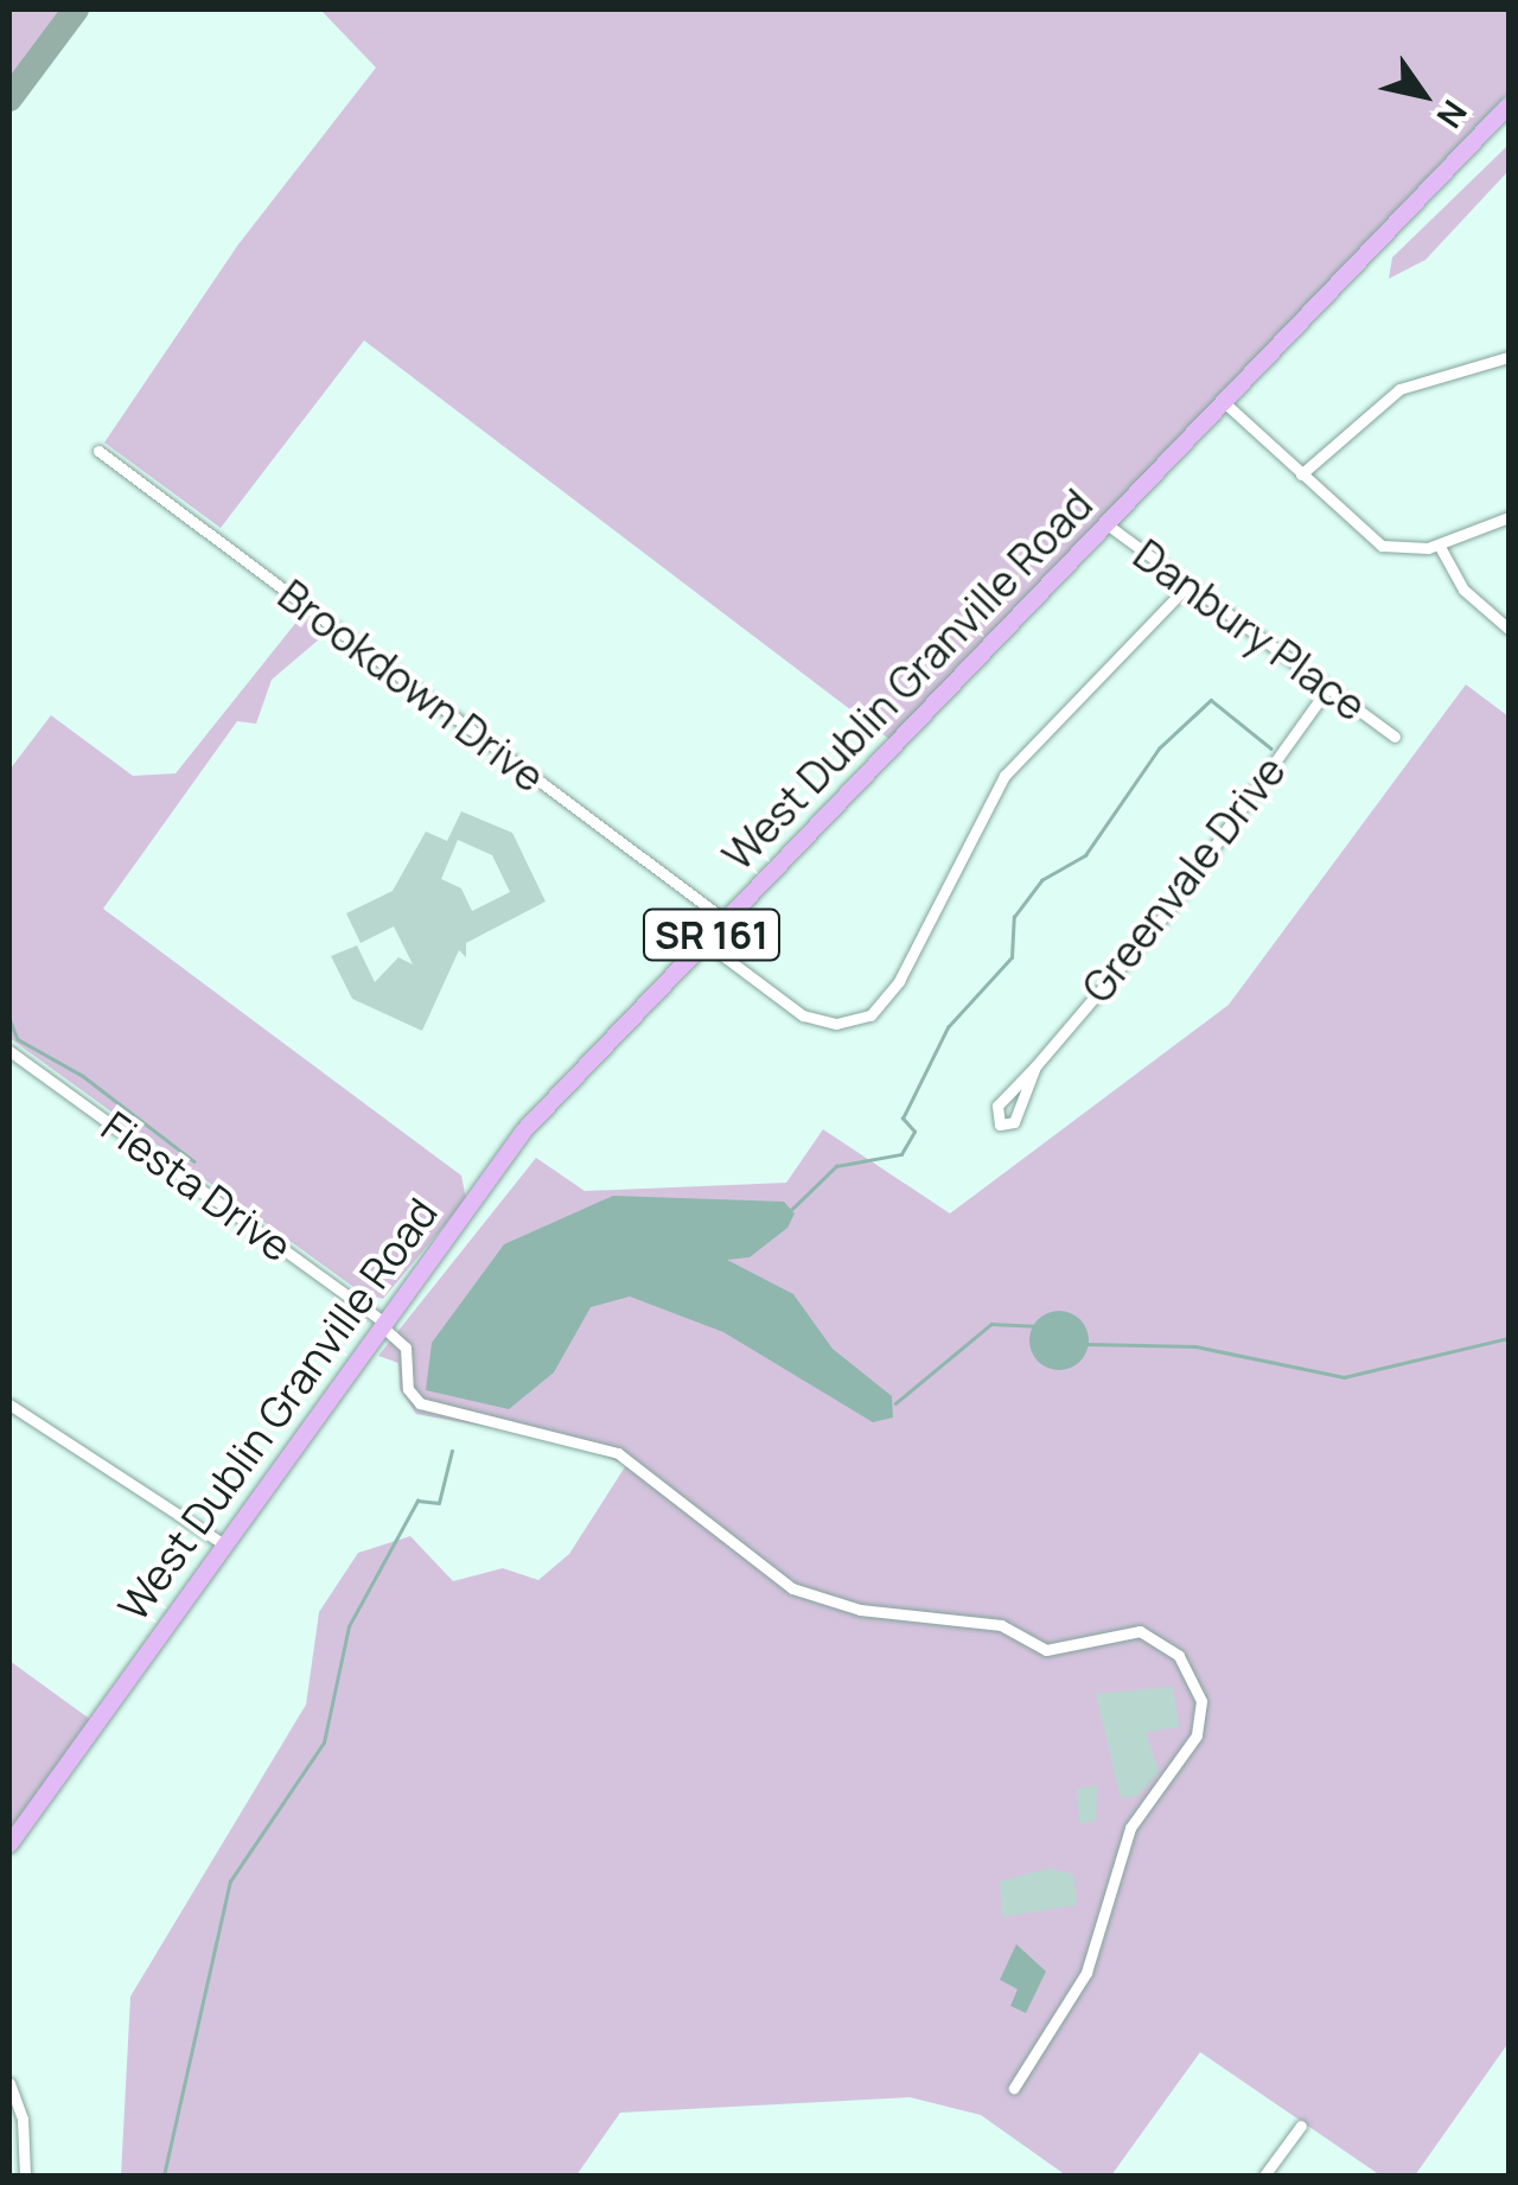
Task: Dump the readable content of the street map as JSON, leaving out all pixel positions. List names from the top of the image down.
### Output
{
  "streets": {
    "main road": ["West Dublin Granville Road", "SR 161"],
    "street": [
      "Danbury Place",
      "Brookdown Drive",
      "Greenvale Drive",
      "Fiesta Drive"
    ]
  },
  "crossings": [
    ["Danbury Place", "West Dublin Granville Road"],
    ["Danbury Place", "Greenvale Drive"],
    ["West Dublin Granville Road", "Brookdown Drive"],
    ["West Dublin Granville Road", "Fiesta Drive"]
  ],
  "north": "bottom right"
}
